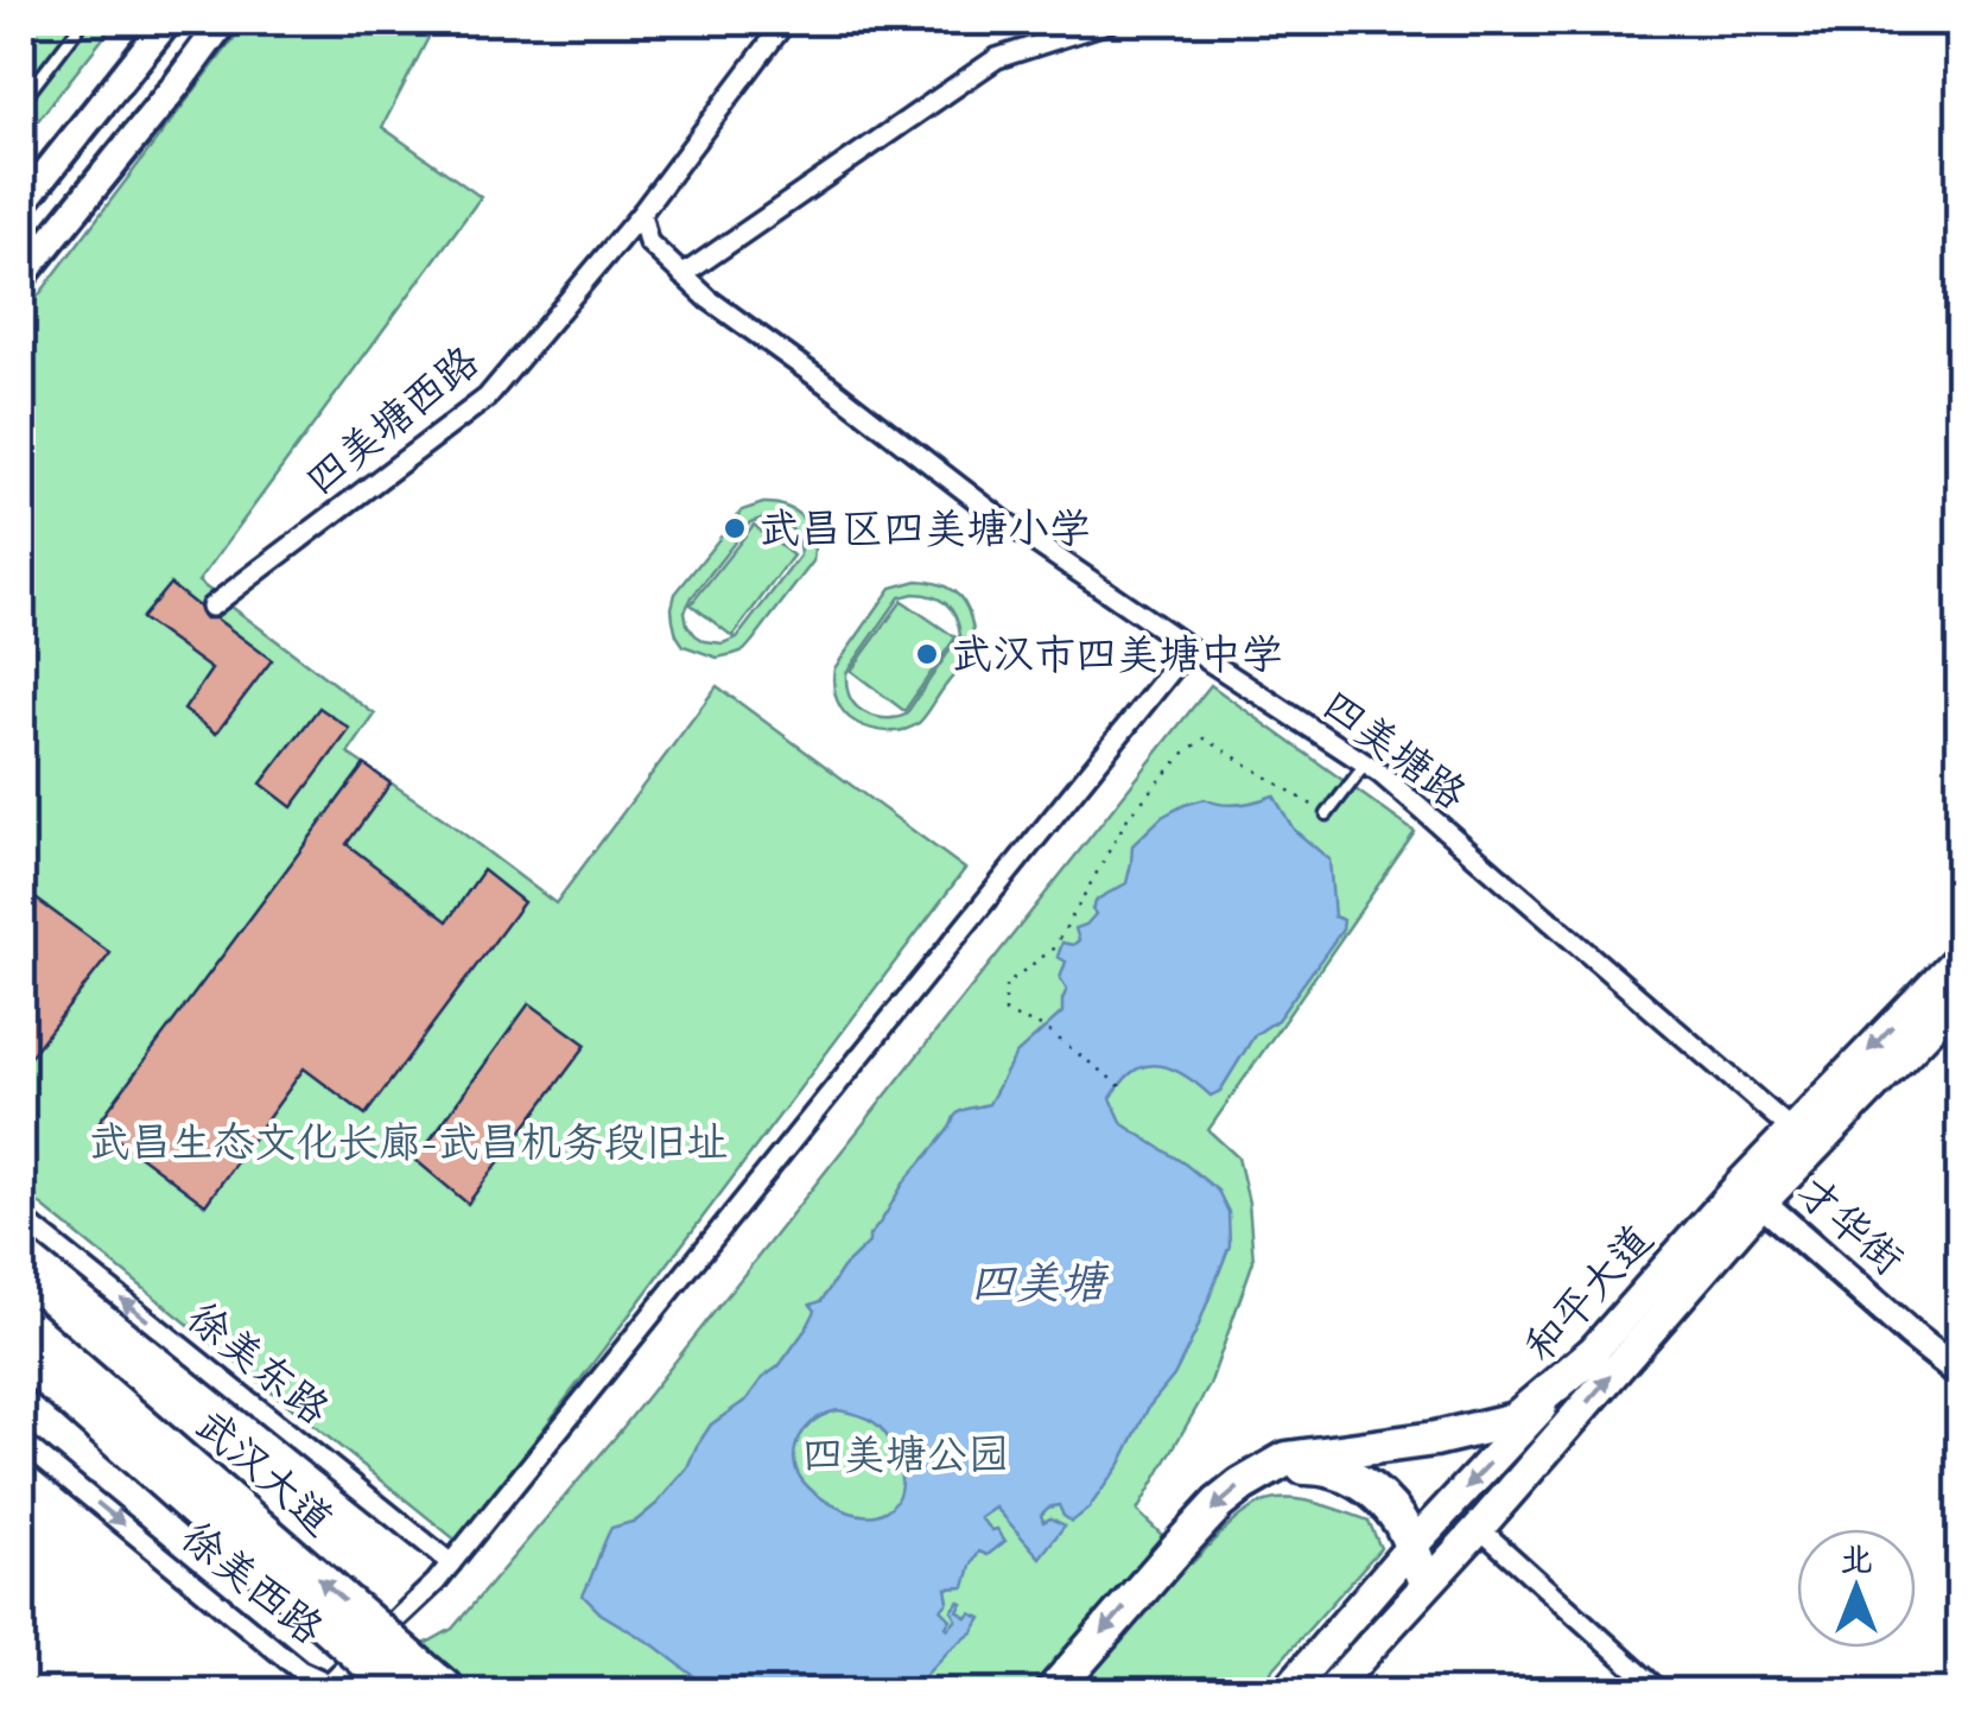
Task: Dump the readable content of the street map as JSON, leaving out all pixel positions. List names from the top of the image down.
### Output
{
  "streets": {
    "highway": ["武汉大道"],
    "main road": ["才华街", "和平大道"],
    "street": [
      "四美塘西路",
      "四美塘路",
      "徐美东路",
      "徐美西路"
    ]
  },
  "crossings": [
    ["四美塘西路", "四美塘路"],
    ["四美塘路", "和平大道"],
    ["才华街", "和平大道"],
    ["徐美东路", "徐美西路"]
  ],
  "one_way": ["徐美东路"],
  "water": ["四美塘"],
  "parks": ["武昌生态文化长廊-武昌机务段旧址", "四美塘公园"],
  "places": ["武昌区四美塘小学", "武汉市四美塘中学"],
  "north": "top"
}
